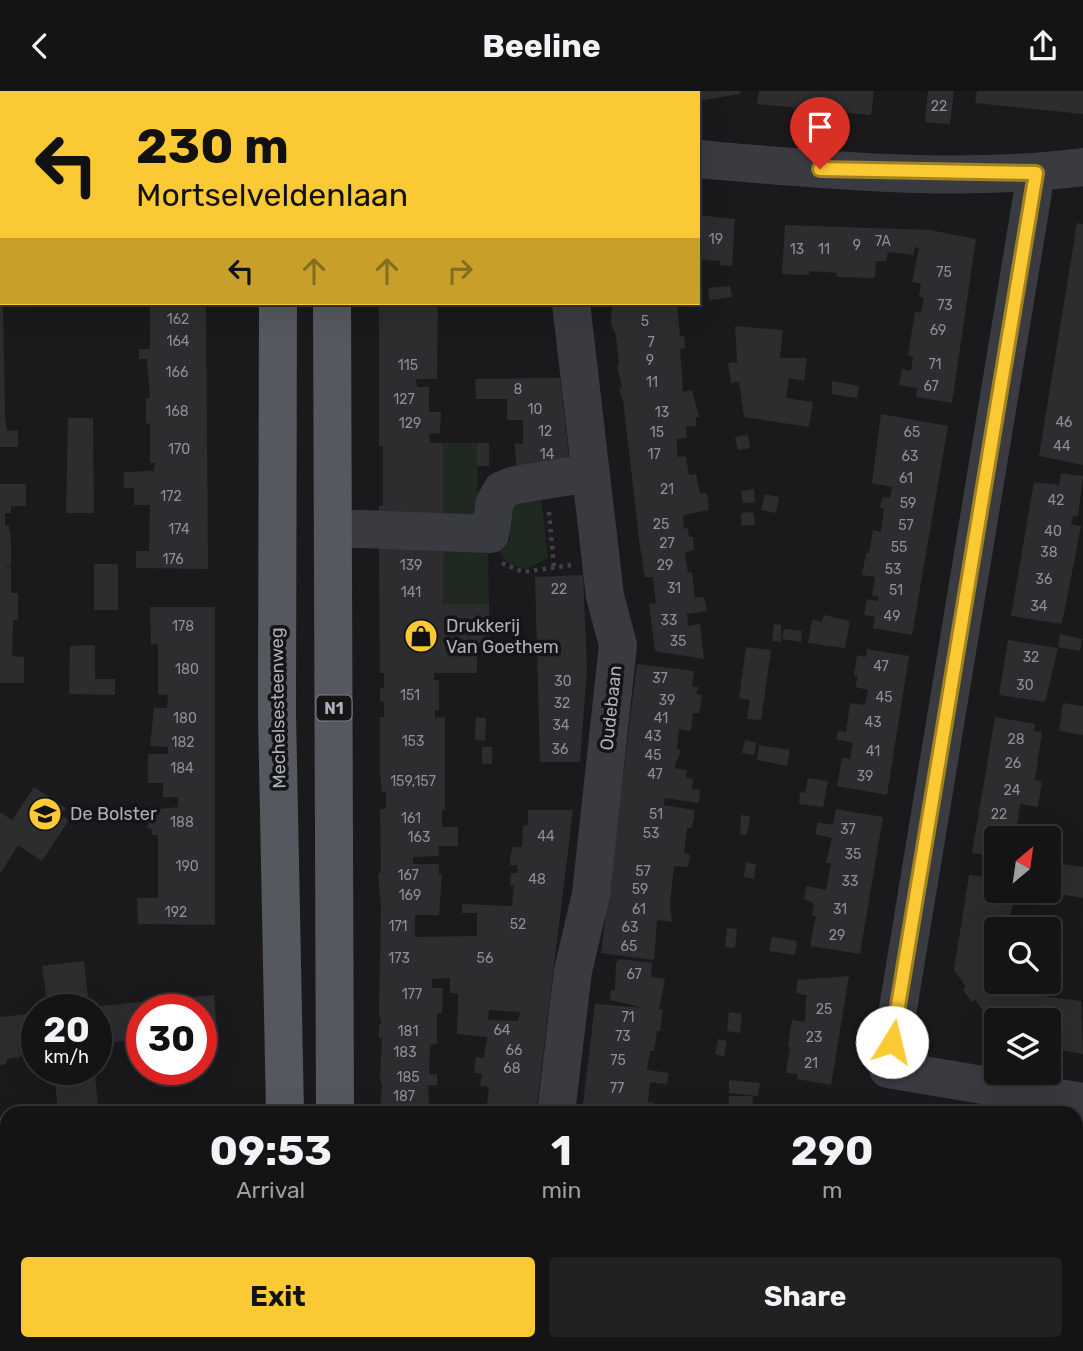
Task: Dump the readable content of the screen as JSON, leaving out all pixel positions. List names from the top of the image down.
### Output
{
  "streets": {
    "main road": ["Mechelsesteenweg", "N1"],
    "street": ["Oudebaan"]
  },
  "places": {
    "shop": ["Drukkerij Van Goethem"],
    "school or university": ["De Bolster"]
  },
  "house_numbers": [
    "22",
    "19",
    "7A",
    "9",
    "13",
    "11",
    "75",
    "73",
    "162",
    "5",
    "69",
    "164",
    "7",
    "9",
    "71",
    "115",
    "166",
    "11",
    "67",
    "8",
    "127",
    "10",
    "168",
    "13",
    "46",
    "129",
    "12",
    "15",
    "65",
    "44",
    "170",
    "14",
    "17",
    "63",
    "61",
    "21",
    "172",
    "42",
    "59",
    "25",
    "57",
    "174",
    "40",
    "27",
    "55",
    "38",
    "176",
    "139",
    "29",
    "53",
    "36",
    "31",
    "22",
    "51",
    "141",
    "34",
    "49",
    "33",
    "178",
    "35",
    "32",
    "47",
    "180",
    "37",
    "30",
    "30",
    "151",
    "45",
    "39",
    "32",
    "180",
    "41",
    "43",
    "34",
    "43",
    "28",
    "153",
    "182",
    "36",
    "41",
    "45",
    "26",
    "184",
    "47",
    "39",
    "159,157",
    "24",
    "51",
    "22",
    "161",
    "188",
    "37",
    "53",
    "44",
    "163",
    "35",
    "190",
    "57",
    "167",
    "48",
    "33",
    "59",
    "169",
    "61",
    "31",
    "192",
    "52",
    "171",
    "63",
    "29",
    "65",
    "173",
    "56",
    "67",
    "177",
    "25",
    "71",
    "64",
    "181",
    "73",
    "23",
    "66",
    "183",
    "75",
    "21",
    "68",
    "185",
    "77",
    "187"
  ],
  "north": "top right",
  "page": {
    "header": "Beeline",
    "turn": ["230 m", "Mortselveldenlaan"],
    "speed": "20 km/h",
    "limit": "30",
    "eta": [
      "09:53",
      "Arrival",
      "1",
      "min",
      "290",
      "m"
    ],
    "buttons": ["Exit", "Share"]
  }
}
